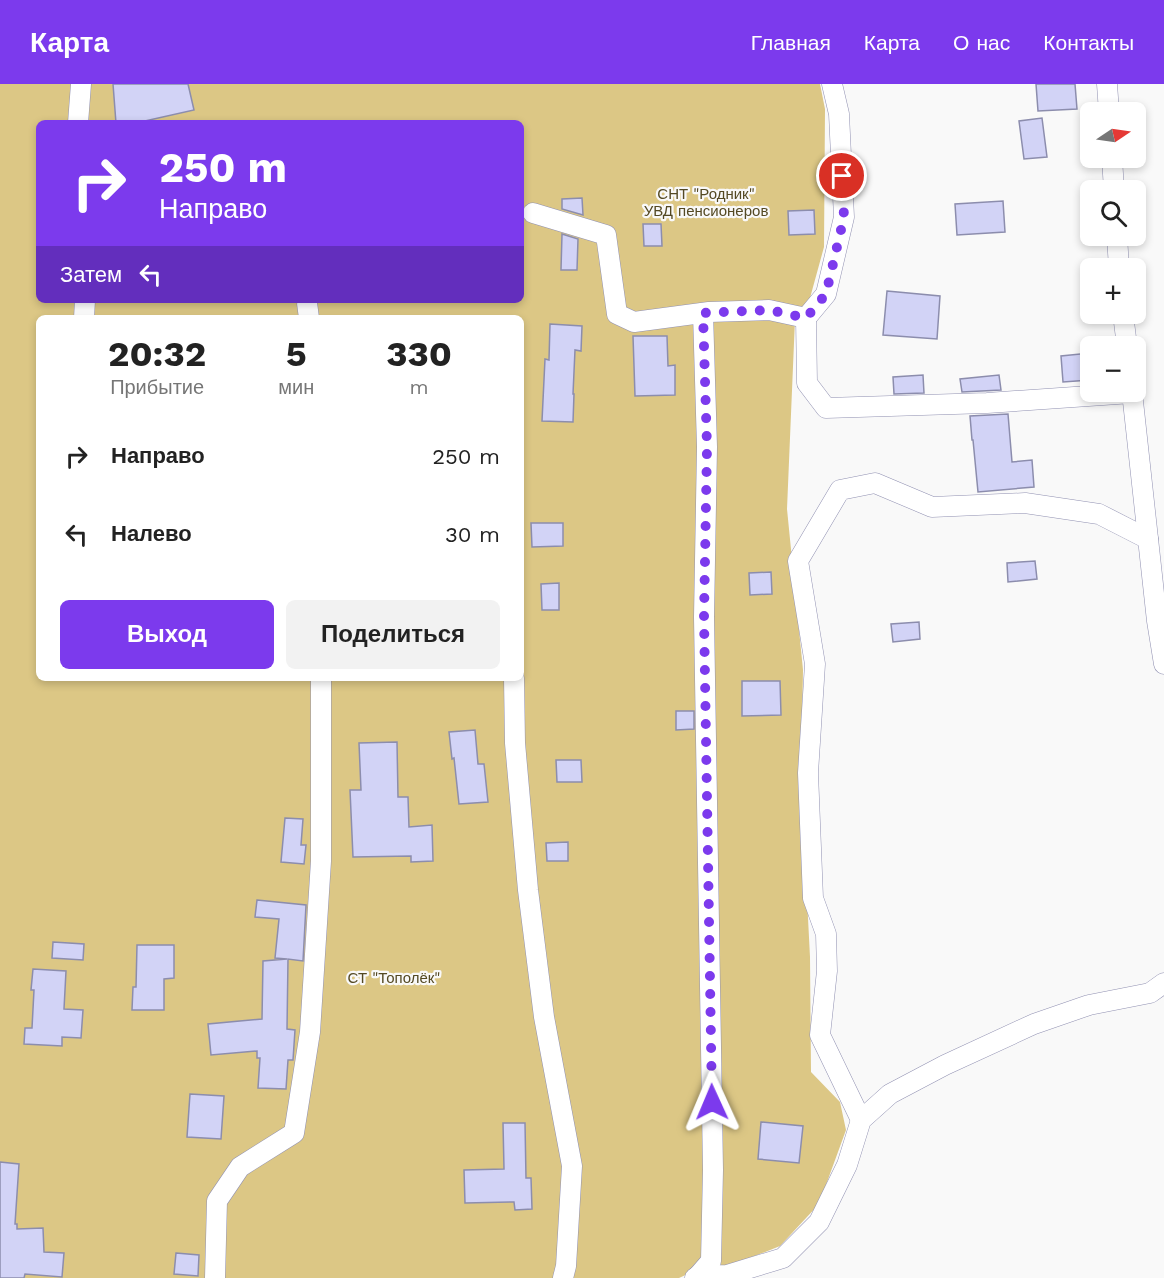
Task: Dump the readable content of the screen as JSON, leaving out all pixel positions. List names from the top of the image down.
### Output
{
  "parks": ["СНТ \"Родник\" УВД пенсионеров", "СТ \"Тополёк\""],
  "north": "right",
  "page": {
    "header": "Карта",
    "nav": [
      "Главная",
      "Карта",
      "О нас",
      "Контакты"
    ],
    "map_buttons": ["+", "−"],
    "turn": ["250 m", "Направо"],
    "then": "Затем",
    "eta": [
      "20:32",
      "Прибытие",
      "5",
      "мин",
      "330",
      "m"
    ],
    "list": [
      {
        "name": "Направо",
        "value": "250 m"
      },
      {
        "name": "Налево",
        "value": "30 m"
      }
    ],
    "buttons": ["Выход", "Поделиться"]
  }
}
